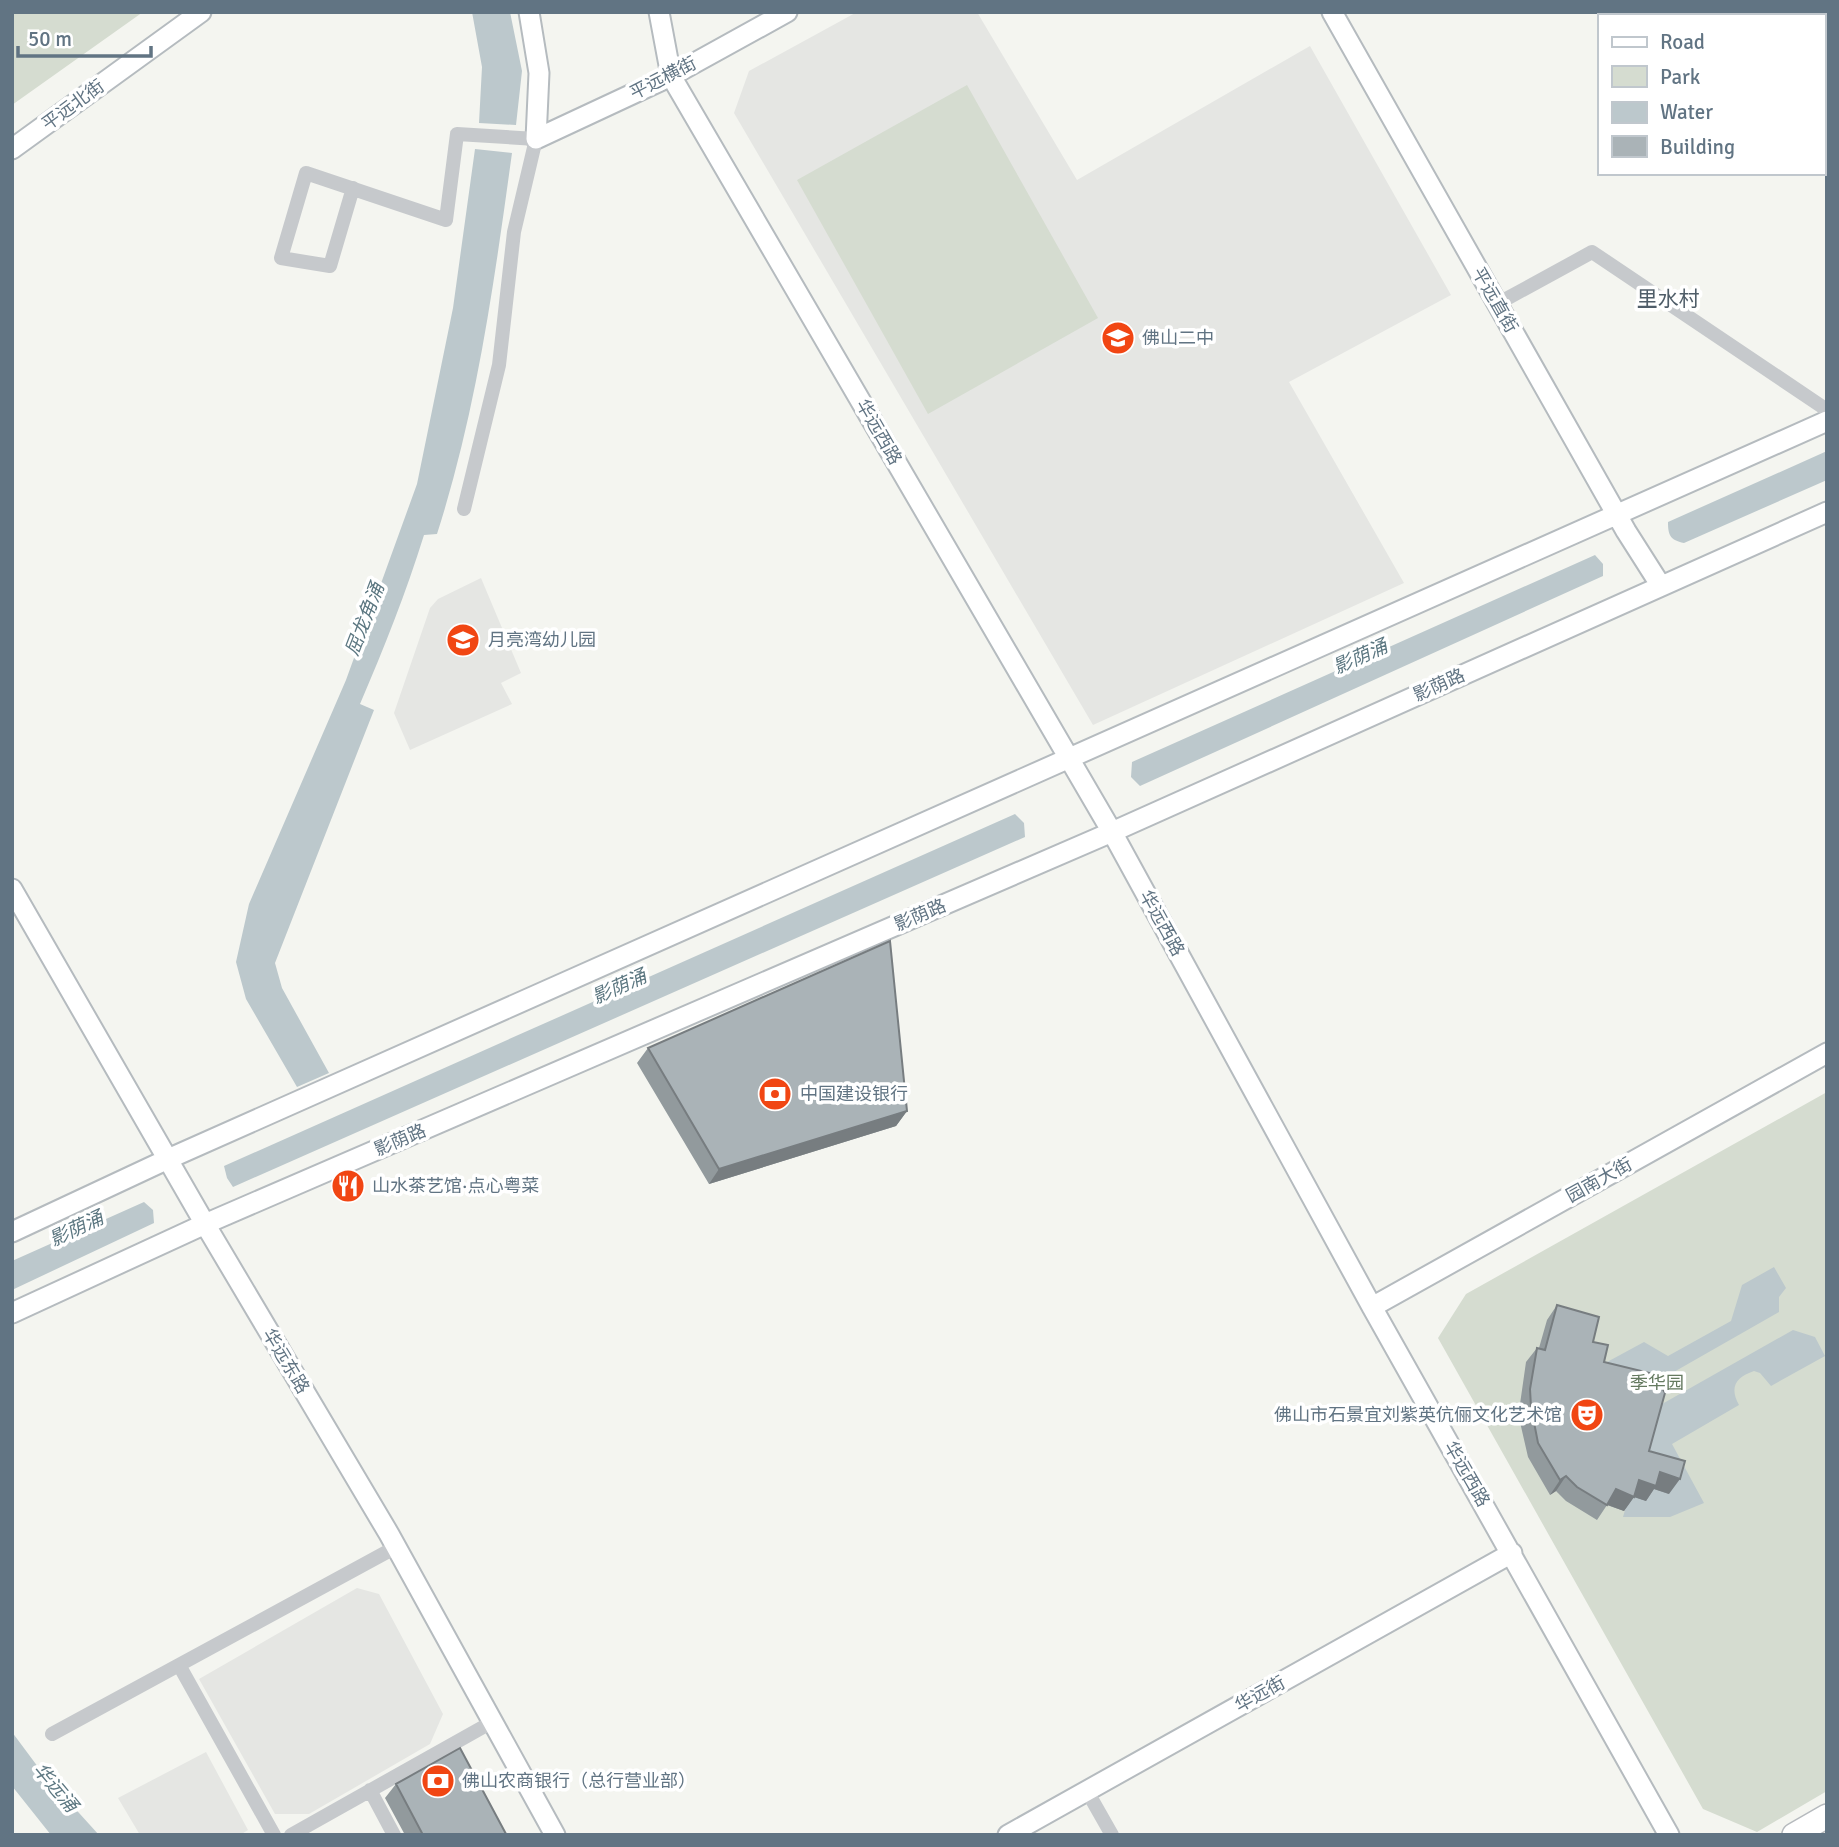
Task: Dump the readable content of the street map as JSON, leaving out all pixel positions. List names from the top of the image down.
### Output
{
  "streets": {
    "street": [
      "平远横街",
      "平远北街",
      "平远直街",
      "华远西路",
      "影荫路",
      "园南大街",
      "华远东路",
      "华远街"
    ]
  },
  "crossings": [
    ["平远横街", "华远西路"],
    ["平远直街", "影荫路"],
    ["华远西路", "影荫路"],
    ["华远西路", "园南大街"],
    ["华远西路", "华远街"],
    ["影荫路", "华远东路"]
  ],
  "districts": ["里水村"],
  "water": ["屈龙角涌", "影荫涌", "华远涌"],
  "parks": ["季华园"],
  "places": {
    "school or university": ["佛山二中", "月亮湾幼儿园"],
    "bank": ["中国建设银行", "佛山农商银行（总行营业部）"],
    "restaurant": ["山水茶艺馆·点心粤菜"],
    "theatre": ["佛山市石景宜刘紫英伉俪文化艺术馆"]
  },
  "legend": [
    "Road",
    "Park",
    "Water",
    "Building"
  ],
  "scale_bar": "50 m"
}
